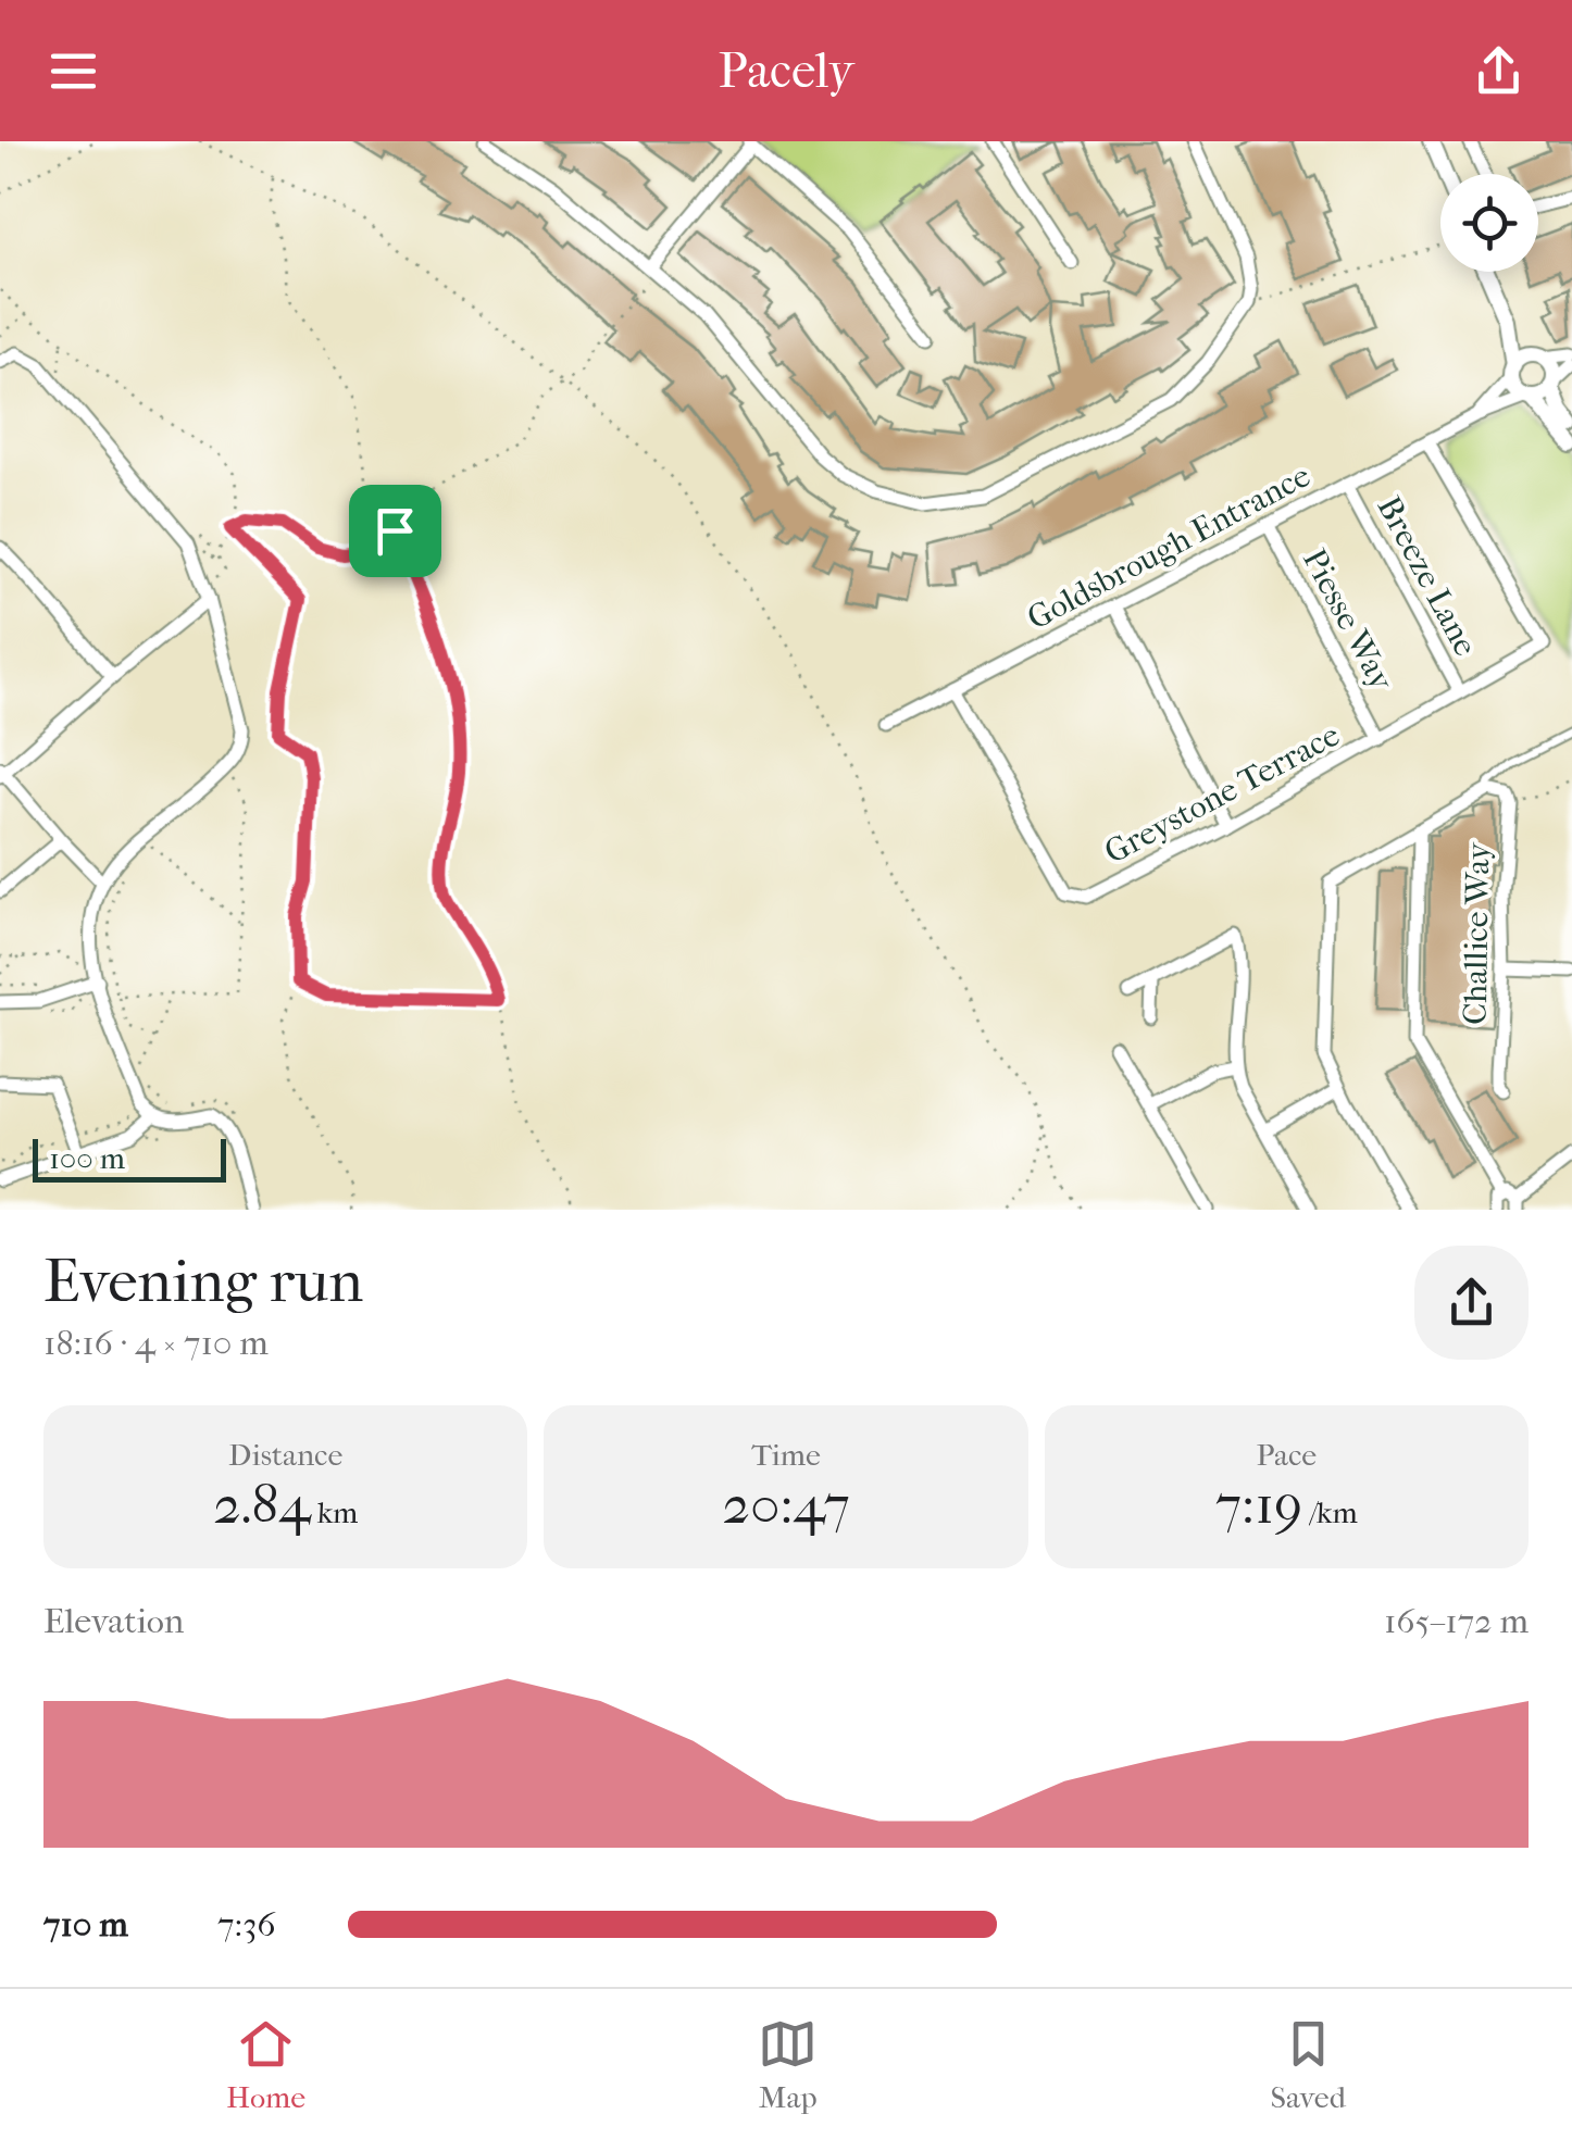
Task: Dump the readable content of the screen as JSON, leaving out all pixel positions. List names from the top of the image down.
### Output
{
  "streets": {
    "street": [
      "Goldsbrough Entrance",
      "Breeze Lane",
      "Piesse Way",
      "Greystone Terrace",
      "Challice Way"
    ]
  },
  "crossings": [
    ["Goldsbrough Entrance", "Breeze Lane"],
    ["Goldsbrough Entrance", "Piesse Way"],
    ["Goldsbrough Entrance", "Greystone Terrace"],
    ["Breeze Lane", "Greystone Terrace"],
    ["Piesse Way", "Greystone Terrace"]
  ],
  "scale_bar": "100 m",
  "page": {
    "header": "Pacely",
    "scale": "100 m",
    "heading": ["Evening run", "18:16 · 4 × 710 m"],
    "stats": [
      ["Distance", "2.84 km"],
      ["Time", "20:47"],
      ["Pace", "7:19 /km"]
    ],
    "chart": ["Elevation", "165–172 m"],
    "list": [
      {
        "name": "710 m",
        "note": "7:36"
      }
    ],
    "tabs": ["Home", "Map", "Saved"]
  }
}
